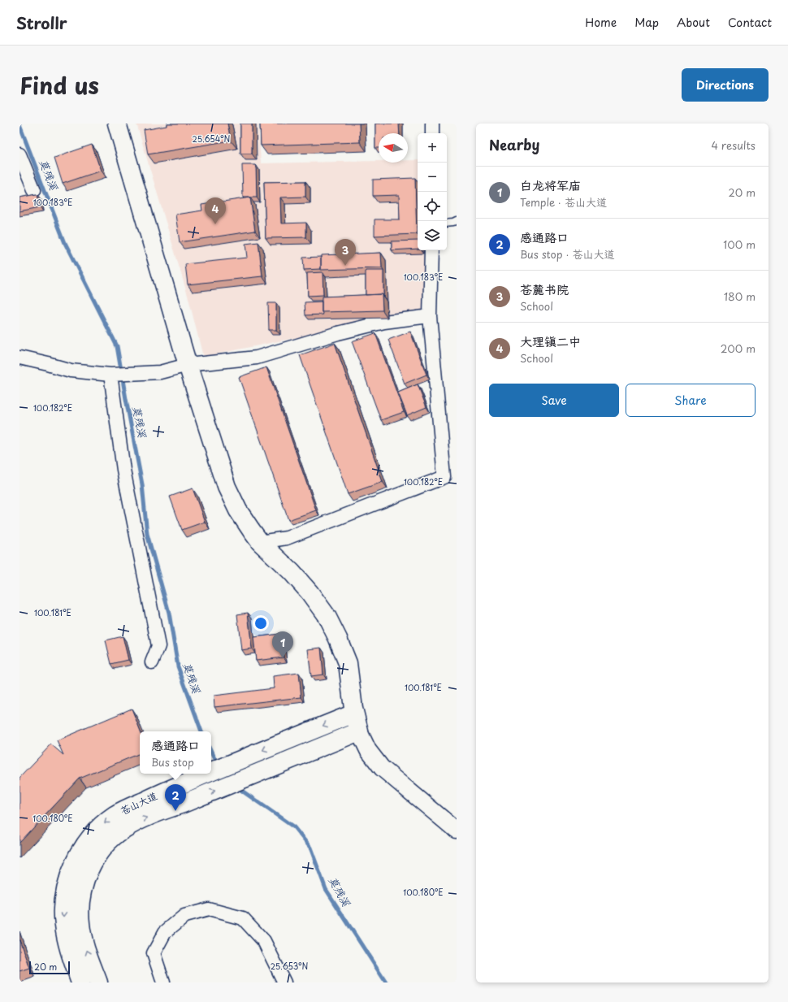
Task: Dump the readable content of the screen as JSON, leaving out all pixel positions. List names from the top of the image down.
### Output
{
  "streets": {
    "main road": ["苍山大道"]
  },
  "water": ["莫残溪"],
  "scale_bar": "20 m",
  "north": "left",
  "page": {
    "header": "Strollr",
    "nav": [
      "Home",
      "Map",
      "About",
      "Contact"
    ],
    "title": "Find us",
    "buttons": [
      "Directions",
      ["Save", "Share"]
    ],
    "heading": ["Nearby", "4 results"],
    "map_buttons": ["+", "−"],
    "list": [
      {
        "mark": "1",
        "name": "白龙将军庙",
        "note": "Temple · 苍山大道",
        "value": "20 m"
      },
      {
        "mark": "2",
        "name": "感通路口",
        "note": "Bus stop · 苍山大道",
        "value": "100 m"
      },
      {
        "mark": "3",
        "name": "苍麓书院",
        "note": "School",
        "value": "180 m"
      },
      {
        "mark": "4",
        "name": "大理镇二中",
        "note": "School",
        "value": "200 m"
      }
    ],
    "pins": [
      "4",
      "3",
      "1",
      "2"
    ],
    "popup": ["感通路口", "Bus stop"],
    "scale": "20 m"
  },
  "coordinates": [
    "25.654°N",
    "100.183°E",
    "100.182°E",
    "100.181°E",
    "100.180°E",
    "25.653°N"
  ]
}
